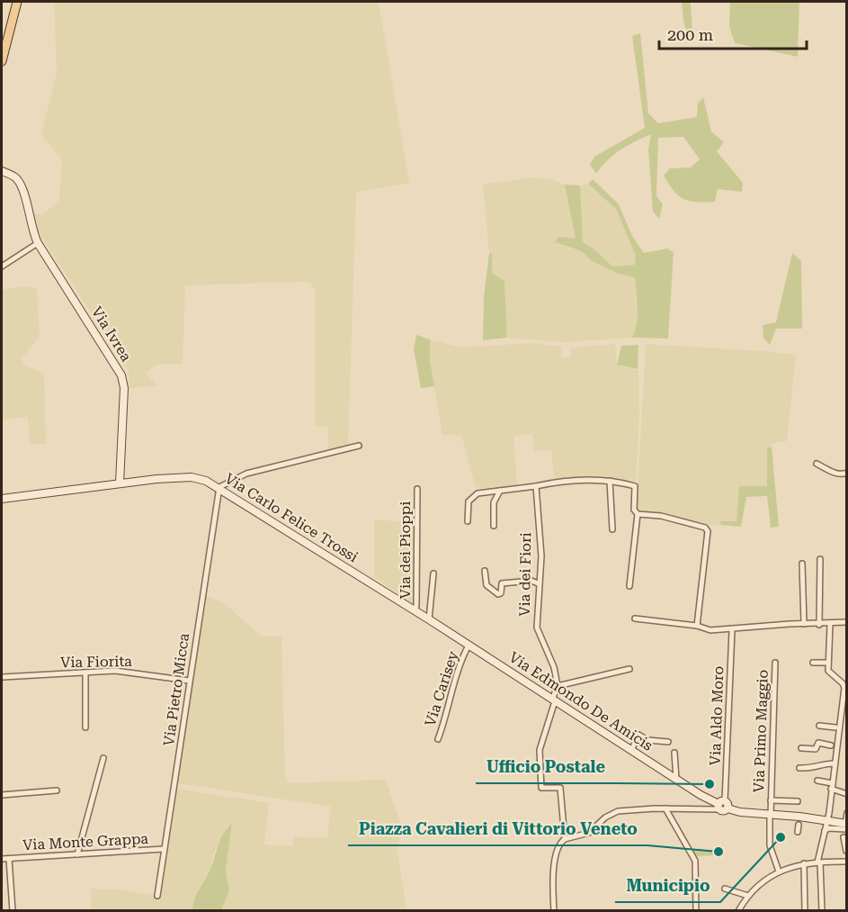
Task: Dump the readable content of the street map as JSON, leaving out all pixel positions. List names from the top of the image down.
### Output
{
  "streets": {
    "street": [
      "Via Ivrea",
      "Via Carlo Felice Trossi",
      "Via dei Pioppi",
      "Via dei Fiori",
      "Via Fiorita",
      "Via Carisey",
      "Via Pietro Micca",
      "Via Edmondo De Amicis",
      "Via Aldo Moro",
      "Via Primo Maggio",
      "Via Monte Grappa"
    ]
  },
  "crossings": [
    ["Via Ivrea", "Via Carlo Felice Trossi"],
    ["Via Carlo Felice Trossi", "Via Pietro Micca"],
    ["Via Carlo Felice Trossi", "Via Edmondo De Amicis"],
    ["Via dei Pioppi", "Via Edmondo De Amicis"],
    ["Via Fiorita", "Via Pietro Micca"],
    ["Via Carisey", "Via Edmondo De Amicis"],
    ["Via Pietro Micca", "Via Monte Grappa"],
    ["Via Edmondo De Amicis", "Via Aldo Moro"],
    ["Via Edmondo De Amicis", "Via Primo Maggio"]
  ],
  "places": ["Ufficio Postale", "Municipio", "Piazza Cavalieri di Vittorio Veneto"],
  "scale_bar": "200 m"
}
